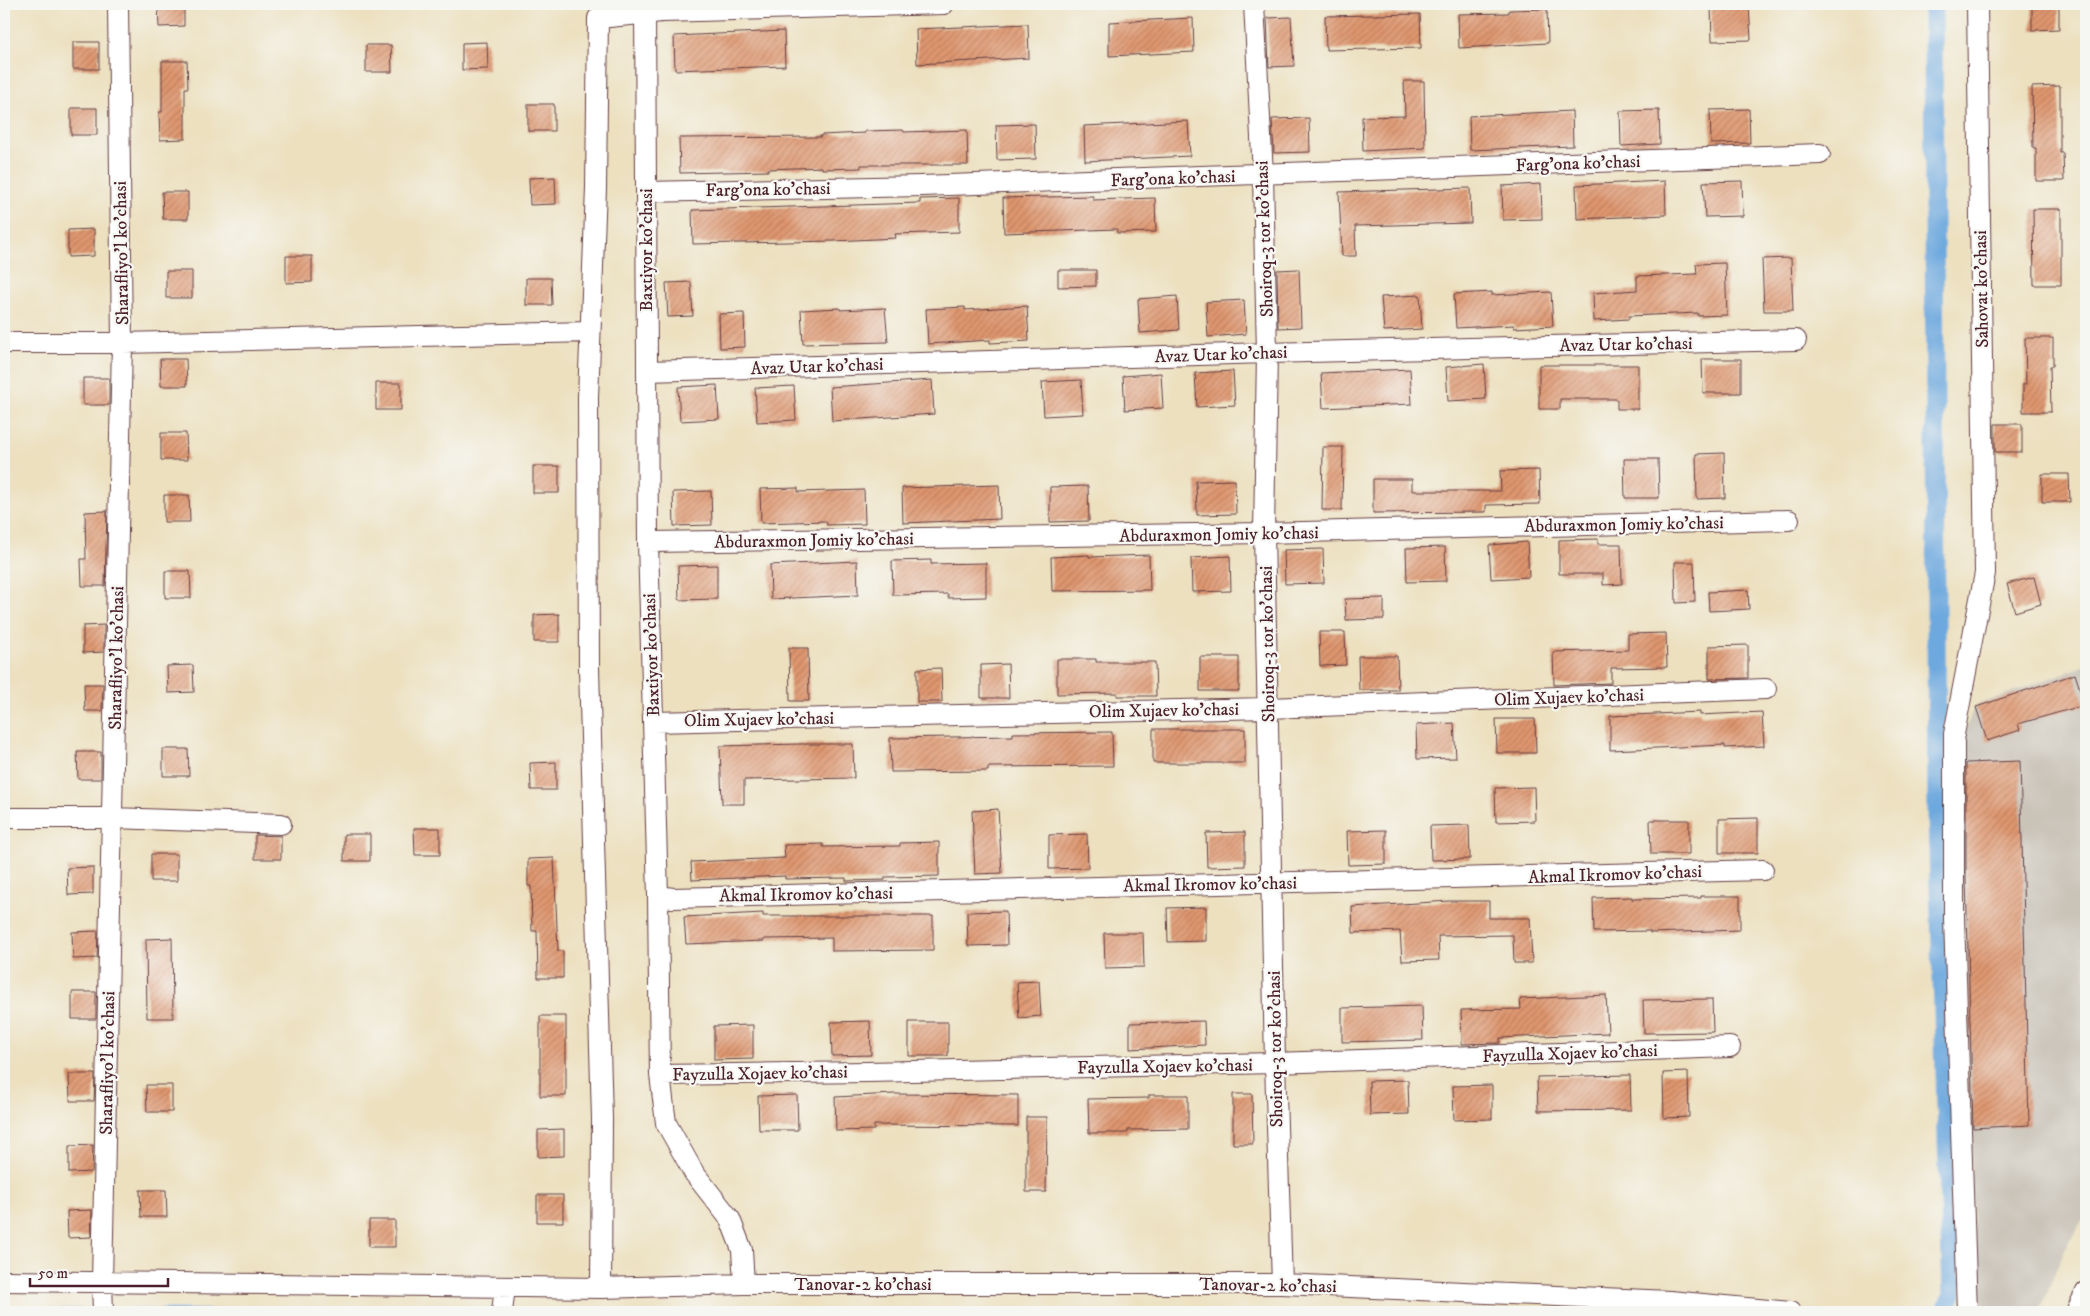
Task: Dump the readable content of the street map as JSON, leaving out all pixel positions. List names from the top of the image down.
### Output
{
  "streets": {
    "street": [
      "Farg'ona ko'chasi",
      "Shoiroq-3 tor ko'chasi",
      "Baxtiyor ko'chasi",
      "Sharafliyo'l ko'chasi",
      "Sahovat ko'chasi",
      "Avaz Utar ko'chasi",
      "Abduraxmon Jomiy ko'chasi",
      "Olim Xujaev ko'chasi",
      "Akmal Ikromov ko'chasi",
      "Fayzulla Xojaev ko'chasi",
      "Tanovar-2 ko'chasi"
    ]
  },
  "crossings": [
    ["Farg'ona ko'chasi", "Shoiroq-3 tor ko'chasi"],
    ["Farg'ona ko'chasi", "Baxtiyor ko'chasi"],
    ["Shoiroq-3 tor ko'chasi", "Avaz Utar ko'chasi"],
    ["Shoiroq-3 tor ko'chasi", "Abduraxmon Jomiy ko'chasi"],
    ["Shoiroq-3 tor ko'chasi", "Olim Xujaev ko'chasi"],
    ["Shoiroq-3 tor ko'chasi", "Akmal Ikromov ko'chasi"],
    ["Shoiroq-3 tor ko'chasi", "Fayzulla Xojaev ko'chasi"],
    ["Shoiroq-3 tor ko'chasi", "Tanovar-2 ko'chasi"],
    ["Baxtiyor ko'chasi", "Avaz Utar ko'chasi"],
    ["Baxtiyor ko'chasi", "Abduraxmon Jomiy ko'chasi"],
    ["Baxtiyor ko'chasi", "Olim Xujaev ko'chasi"],
    ["Baxtiyor ko'chasi", "Akmal Ikromov ko'chasi"],
    ["Baxtiyor ko'chasi", "Fayzulla Xojaev ko'chasi"],
    ["Baxtiyor ko'chasi", "Tanovar-2 ko'chasi"],
    ["Sharafliyo'l ko'chasi", "Tanovar-2 ko'chasi"]
  ],
  "scale_bar": "50 m"
}
